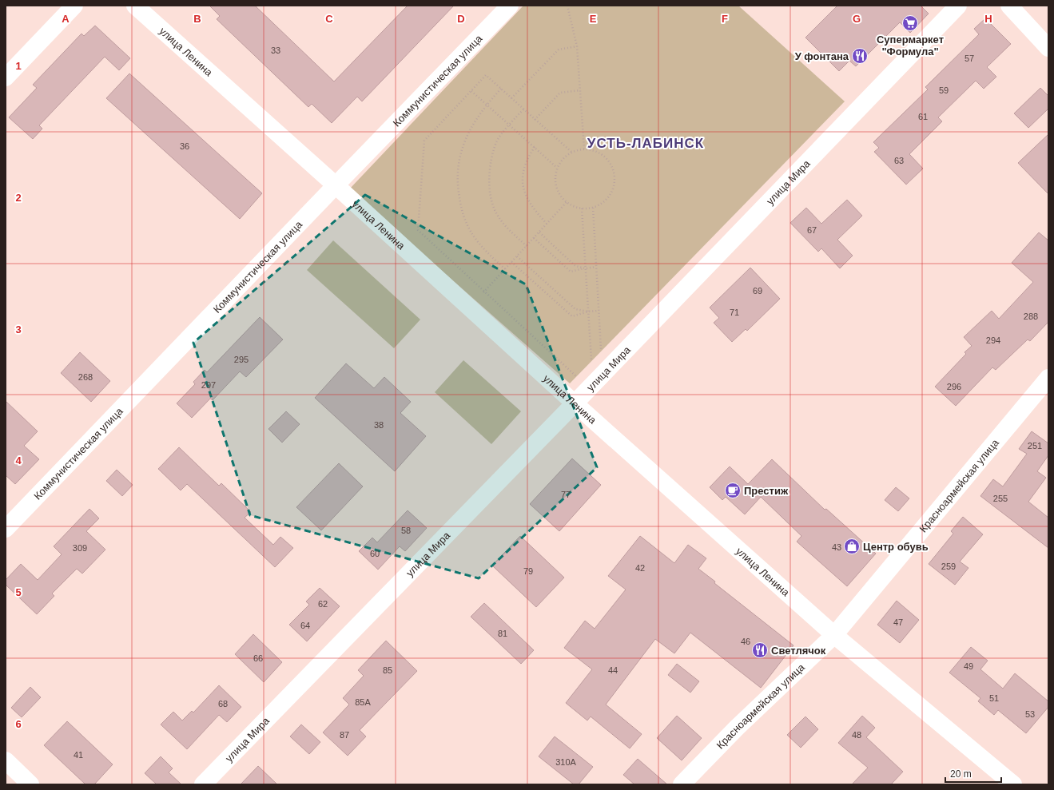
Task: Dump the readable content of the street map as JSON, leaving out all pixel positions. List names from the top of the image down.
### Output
{
  "streets": {
    "street": [
      "улица Ленина",
      "Коммунистическая улица",
      "улица Мира",
      "Красноармейская улица"
    ]
  },
  "crossings": [
    ["улица Ленина", "Коммунистическая улица"],
    ["улица Ленина", "улица Мира"],
    ["улица Ленина", "Красноармейская улица"]
  ],
  "districts": ["УСТЬ-ЛАБИНСК"],
  "places": {
    "supermarket": ["Супермаркет \"Формула\""],
    "restaurant": ["У фонтана", "Светлячок"],
    "cafe": ["Престиж"],
    "shop": ["Центр обувь"]
  },
  "house_numbers": [
    "33",
    "57",
    "59",
    "61",
    "36",
    "63",
    "67",
    "69",
    "71",
    "288",
    "294",
    "295",
    "268",
    "297",
    "296",
    "38",
    "251",
    "77",
    "255",
    "58",
    "43",
    "309",
    "60",
    "259",
    "42",
    "79",
    "62",
    "47",
    "64",
    "81",
    "46",
    "66",
    "49",
    "85",
    "44",
    "51",
    "85А",
    "68",
    "53",
    "87",
    "48",
    "41",
    "310А"
  ],
  "scale_bar": "20 m",
  "grid": {
    "columns": [
      "A",
      "B",
      "C",
      "D",
      "E",
      "F",
      "G",
      "H"
    ],
    "rows": [
      "1",
      "2",
      "3",
      "4",
      "5",
      "6"
    ]
  }
}
